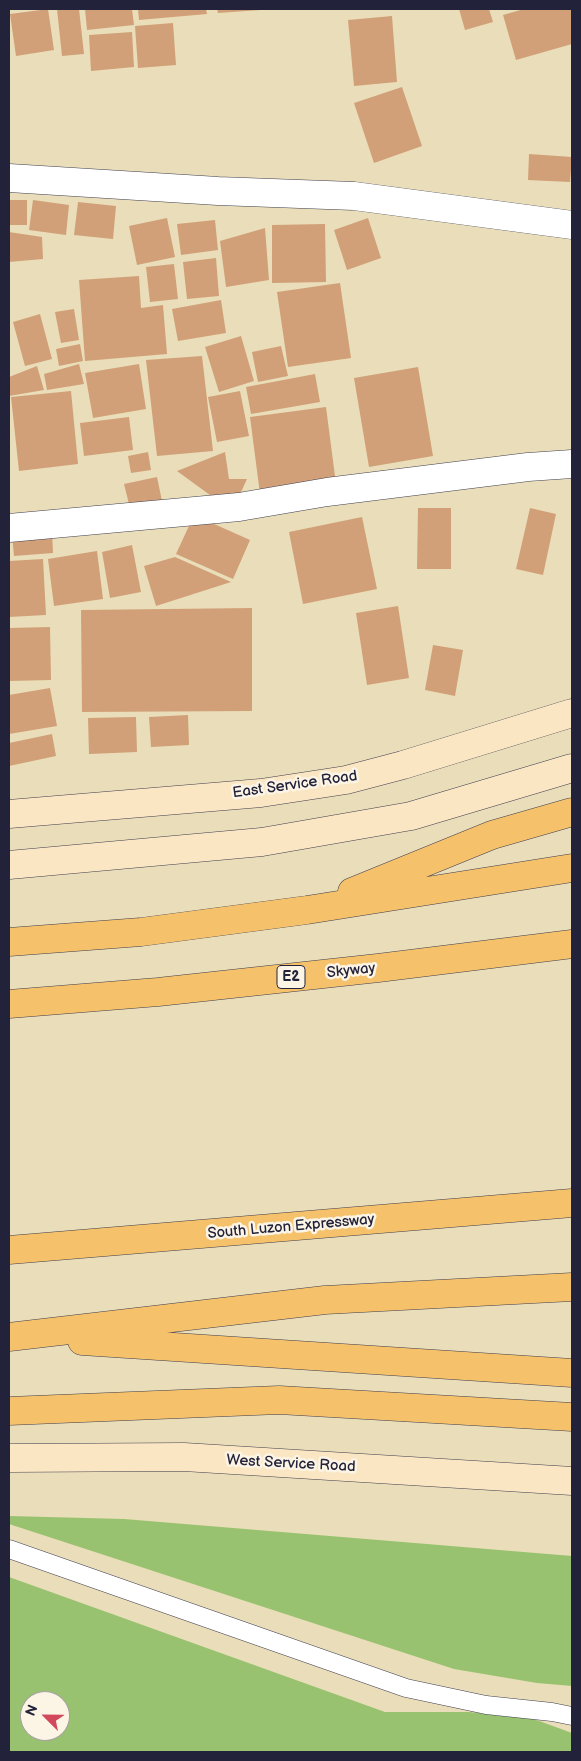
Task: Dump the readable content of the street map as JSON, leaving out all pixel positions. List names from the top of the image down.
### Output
{
  "streets": {
    "highway": ["Skyway", "E2", "South Luzon Expressway"],
    "main road": ["East Service Road", "West Service Road"]
  },
  "north": "top left"
}
